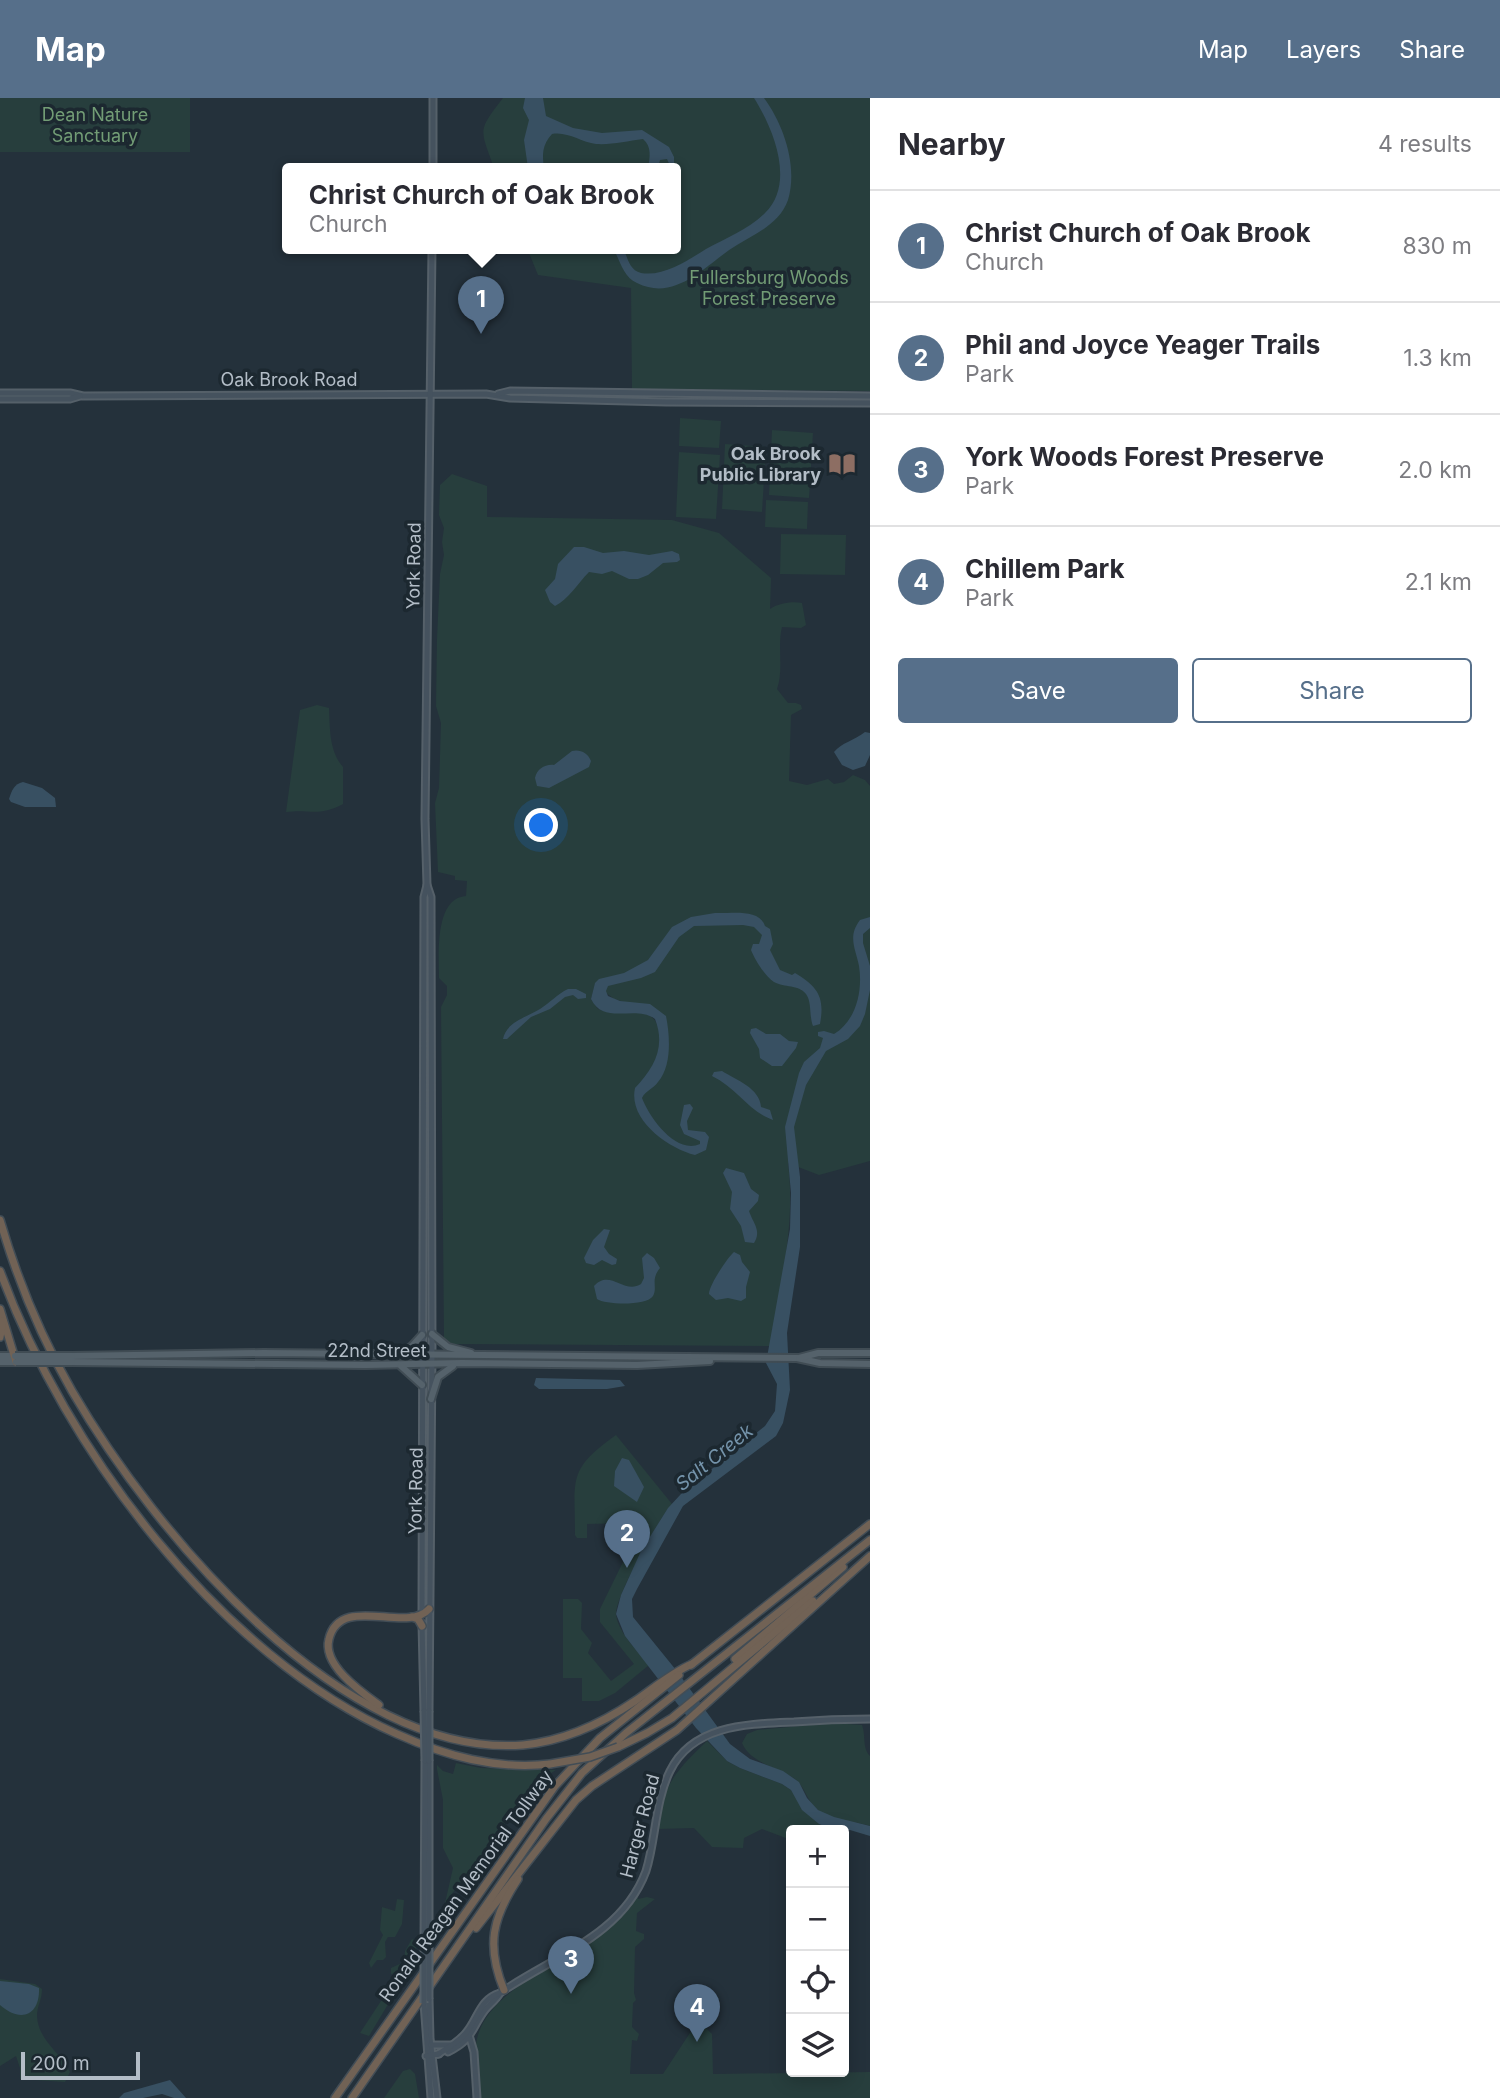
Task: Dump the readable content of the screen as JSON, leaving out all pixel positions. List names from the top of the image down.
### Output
{
  "streets": {
    "highway": ["Ronald Reagan Memorial Tollway"],
    "main road": [
      "Oak Brook Road",
      "York Road",
      "22nd Street",
      "Harger Road"
    ]
  },
  "crossings": [
    ["Oak Brook Road", "York Road"],
    ["York Road", "22nd Street"],
    ["York Road", "Harger Road"],
    ["York Road", "Ronald Reagan Memorial Tollway"]
  ],
  "water": ["Salt Creek"],
  "parks": ["Dean Nature Sanctuary", "Fullersburg Woods Forest Preserve"],
  "places": {
    "library": ["Oak Brook Public Library"]
  },
  "scale_bar": "200 m",
  "page": {
    "header": "Map",
    "nav": ["Map", "Layers", "Share"],
    "heading": ["Nearby", "4 results"],
    "popup": ["Christ Church of Oak Brook", "Church"],
    "list": [
      {
        "mark": "1",
        "name": "Christ Church of Oak Brook",
        "note": "Church",
        "value": "830 m"
      },
      {
        "mark": "2",
        "name": "Phil and Joyce Yeager Trails",
        "note": "Park",
        "value": "1.3 km"
      },
      {
        "mark": "3",
        "name": "York Woods Forest Preserve",
        "note": "Park",
        "value": "2.0 km"
      },
      {
        "mark": "4",
        "name": "Chillem Park",
        "note": "Park",
        "value": "2.1 km"
      }
    ],
    "pins": [
      "1",
      "2",
      "3",
      "4"
    ],
    "buttons": ["Save", "Share"],
    "map_buttons": ["+", "−"],
    "scale": "200 m"
  }
}
